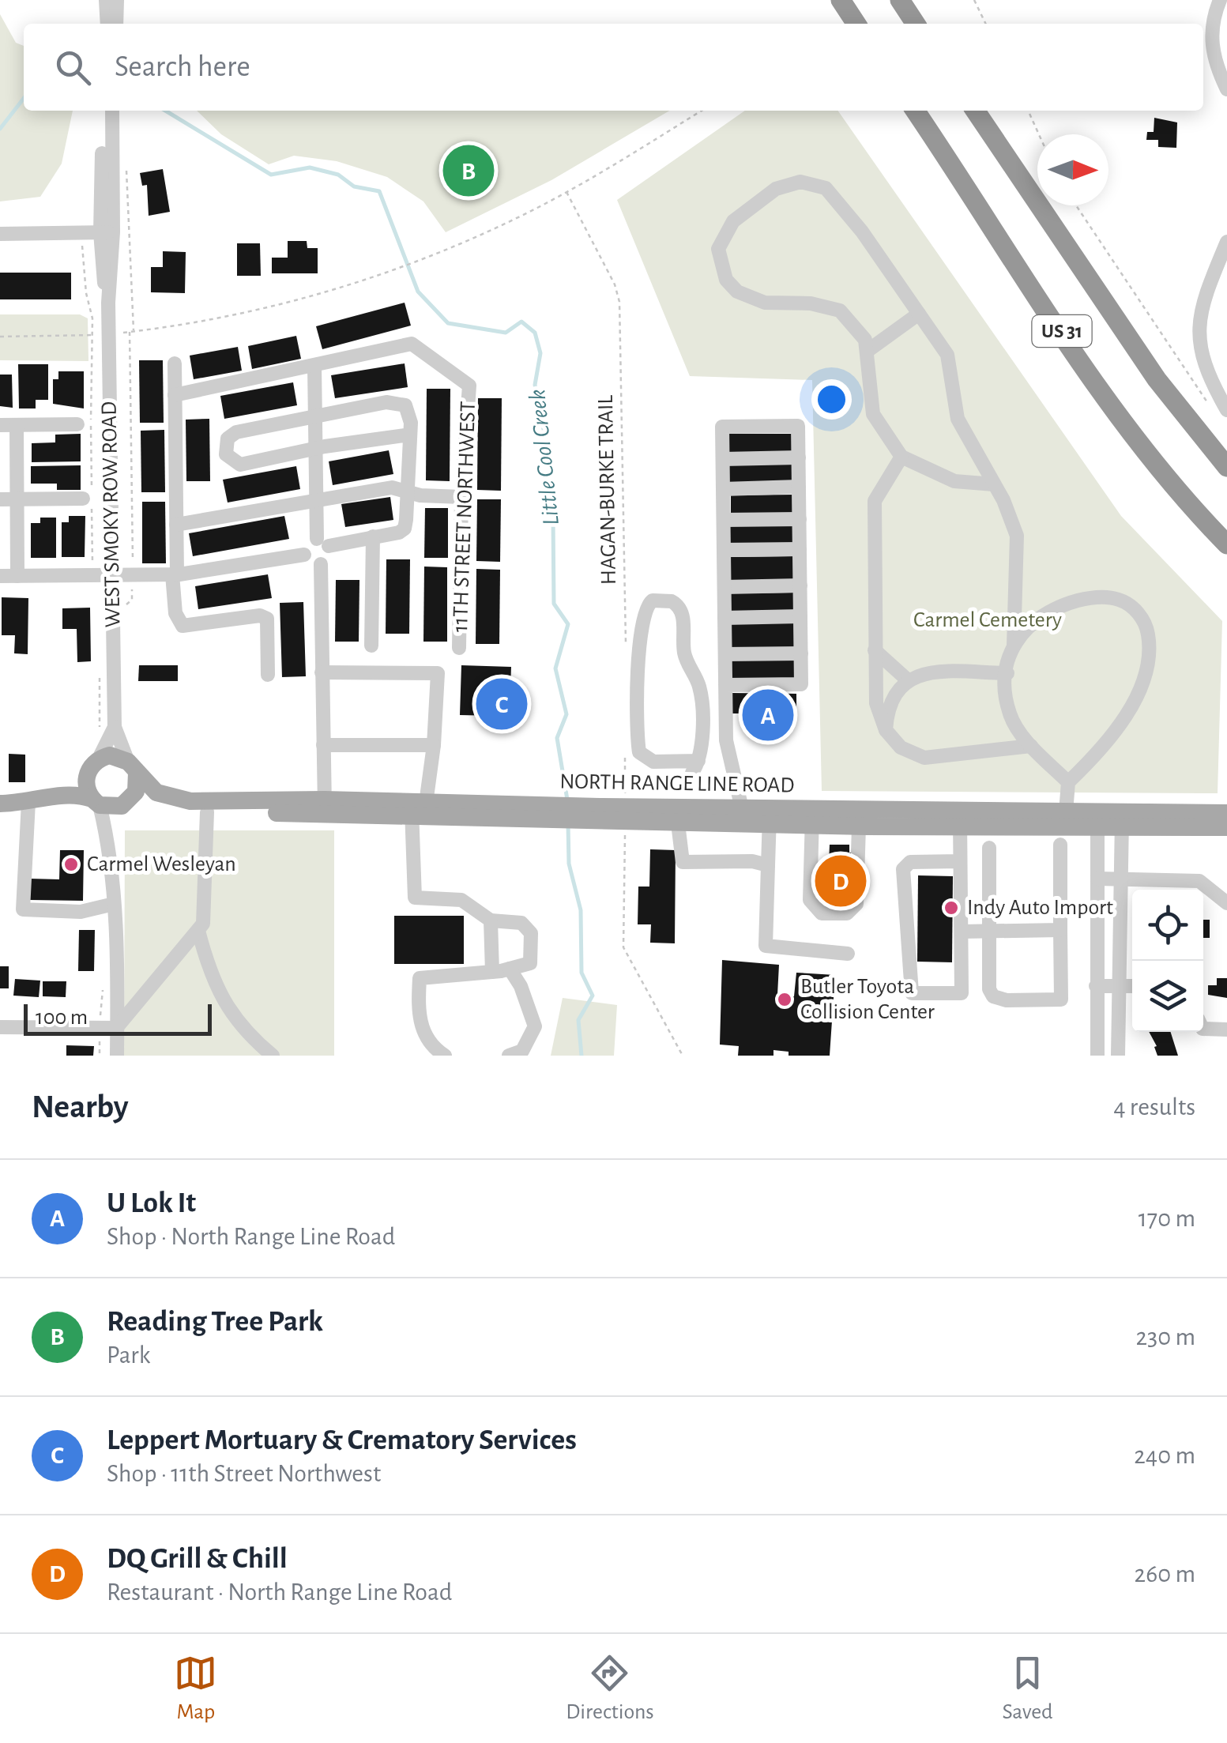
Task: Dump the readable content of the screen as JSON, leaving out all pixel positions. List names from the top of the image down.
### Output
{
  "streets": {
    "highway": ["US 31"],
    "main road": ["NORTH RANGE LINE ROAD"],
    "street": ["WEST SMOKY ROW ROAD", "11TH STREET NORTHWEST"],
    "path": ["HAGAN-BURKE TRAIL"]
  },
  "crossings": [
    ["WEST SMOKY ROW ROAD", "NORTH RANGE LINE ROAD"]
  ],
  "water": ["Little Cool Creek"],
  "parks": ["Carmel Cemetery"],
  "places": ["Carmel Wesleyan", "Indy Auto Import", "Butler Toyota Collision Center"],
  "scale_bar": "100 m",
  "north": "right",
  "page": {
    "search": "Search here",
    "pins": [
      "B",
      "C",
      "A",
      "D"
    ],
    "scale": "100 m",
    "heading": ["Nearby", "4 results"],
    "list": [
      {
        "mark": "A",
        "name": "U Lok It",
        "note": "Shop · North Range Line Road",
        "value": "170 m"
      },
      {
        "mark": "B",
        "name": "Reading Tree Park",
        "note": "Park",
        "value": "230 m"
      },
      {
        "mark": "C",
        "name": "Leppert Mortuary & Crematory Services",
        "note": "Shop · 11th Street Northwest",
        "value": "240 m"
      },
      {
        "mark": "D",
        "name": "DQ Grill & Chill",
        "note": "Restaurant · North Range Line Road",
        "value": "260 m"
      }
    ],
    "nav": ["Map", "Directions", "Saved"]
  }
}
